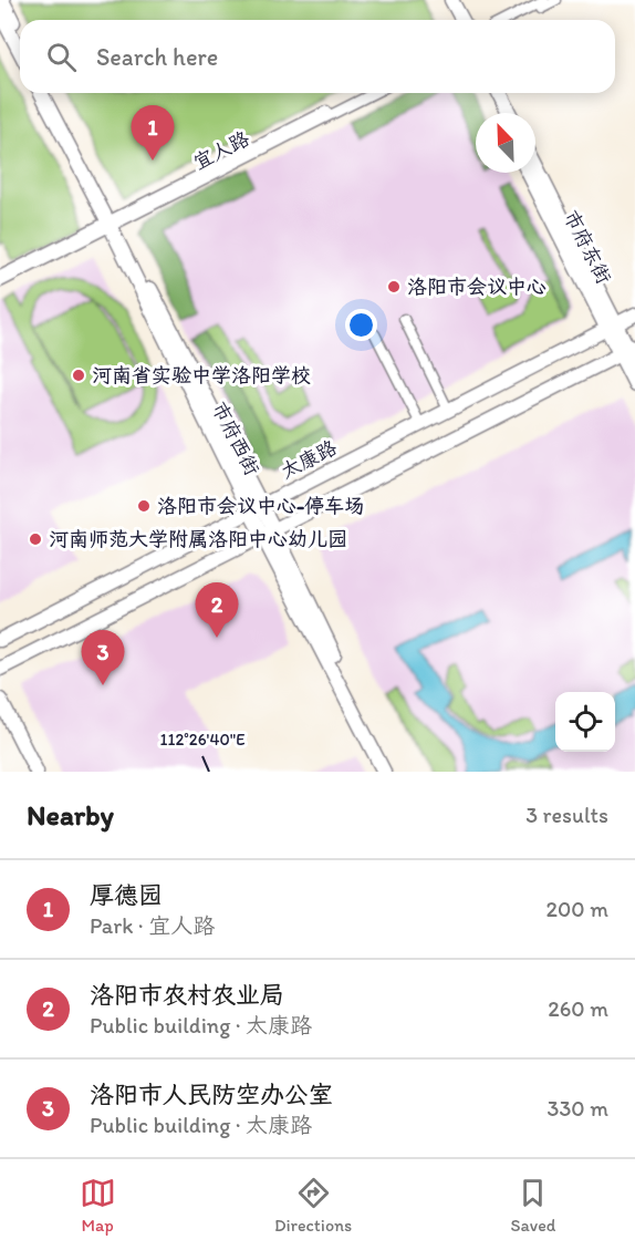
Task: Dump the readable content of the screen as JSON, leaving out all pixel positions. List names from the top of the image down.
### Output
{
  "streets": {
    "street": [
      "宜人路",
      "市府东街",
      "市府西街",
      "太康路"
    ]
  },
  "crossings": [
    ["宜人路", "市府西街"],
    ["市府东街", "太康路"],
    ["市府西街", "太康路"]
  ],
  "places": [
    "洛阳市会议中心",
    "河南省实验中学洛阳学校",
    "洛阳市会议中心-停车场",
    "河南师范大学附属洛阳中心幼儿园"
  ],
  "north": "top left",
  "page": {
    "search": "Search here",
    "pins": ["1", "2", "3"],
    "heading": ["Nearby", "3 results"],
    "list": [
      {
        "mark": "1",
        "name": "厚德园",
        "note": "Park · 宜人路",
        "value": "200 m"
      },
      {
        "mark": "2",
        "name": "洛阳市农村农业局",
        "note": "Public building · 太康路",
        "value": "260 m"
      },
      {
        "mark": "3",
        "name": "洛阳市人民防空办公室",
        "note": "Public building · 太康路",
        "value": "330 m"
      }
    ],
    "nav": ["Map", "Directions", "Saved"]
  },
  "coordinates": ["112°26'40\"E"]
}
